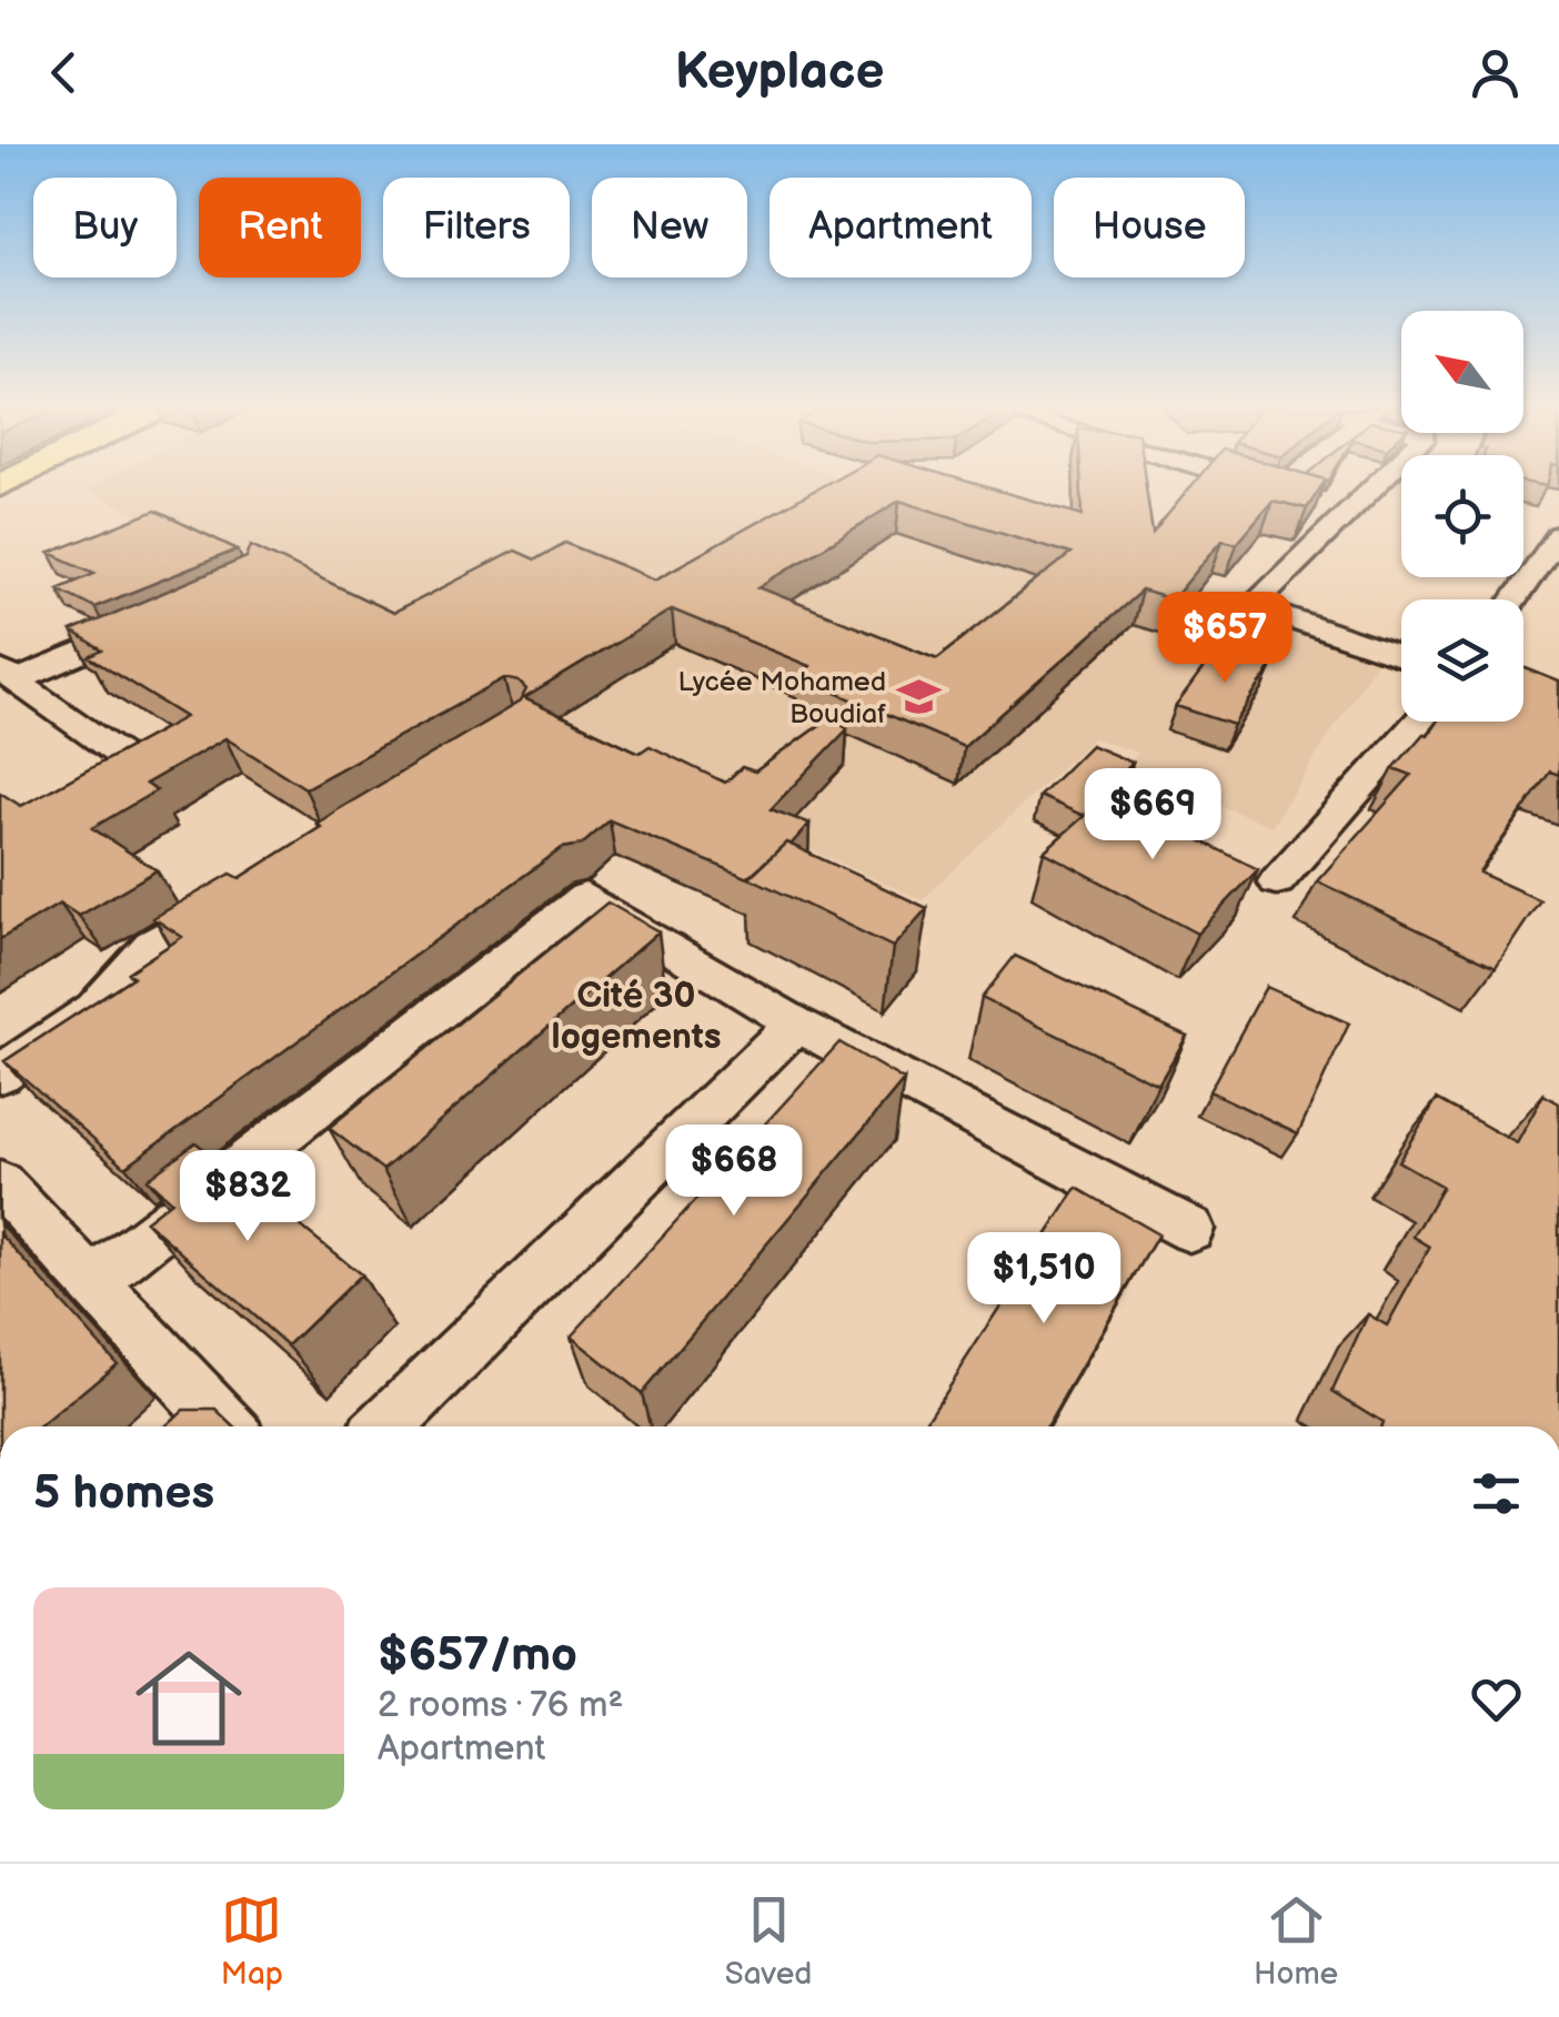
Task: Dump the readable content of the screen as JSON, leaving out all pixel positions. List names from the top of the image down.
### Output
{
  "districts": ["Cité 30 logements"],
  "places": {
    "school or university": ["Lycée Mohamed Boudiaf"]
  },
  "north": "top left",
  "page": {
    "header": "Keyplace",
    "chip": [
      "Buy",
      "Rent",
      "Filters",
      "New",
      "Apartment",
      "House"
    ],
    "price": [
      "$657",
      "$669",
      "$668",
      "$832",
      "$1,510"
    ],
    "heading": "5 homes",
    "list": [
      {
        "name": "$657/mo",
        "note": "2 rooms · 76 m² · Apartment"
      }
    ],
    "tabs": ["Map", "Saved", "Home"]
  }
}
